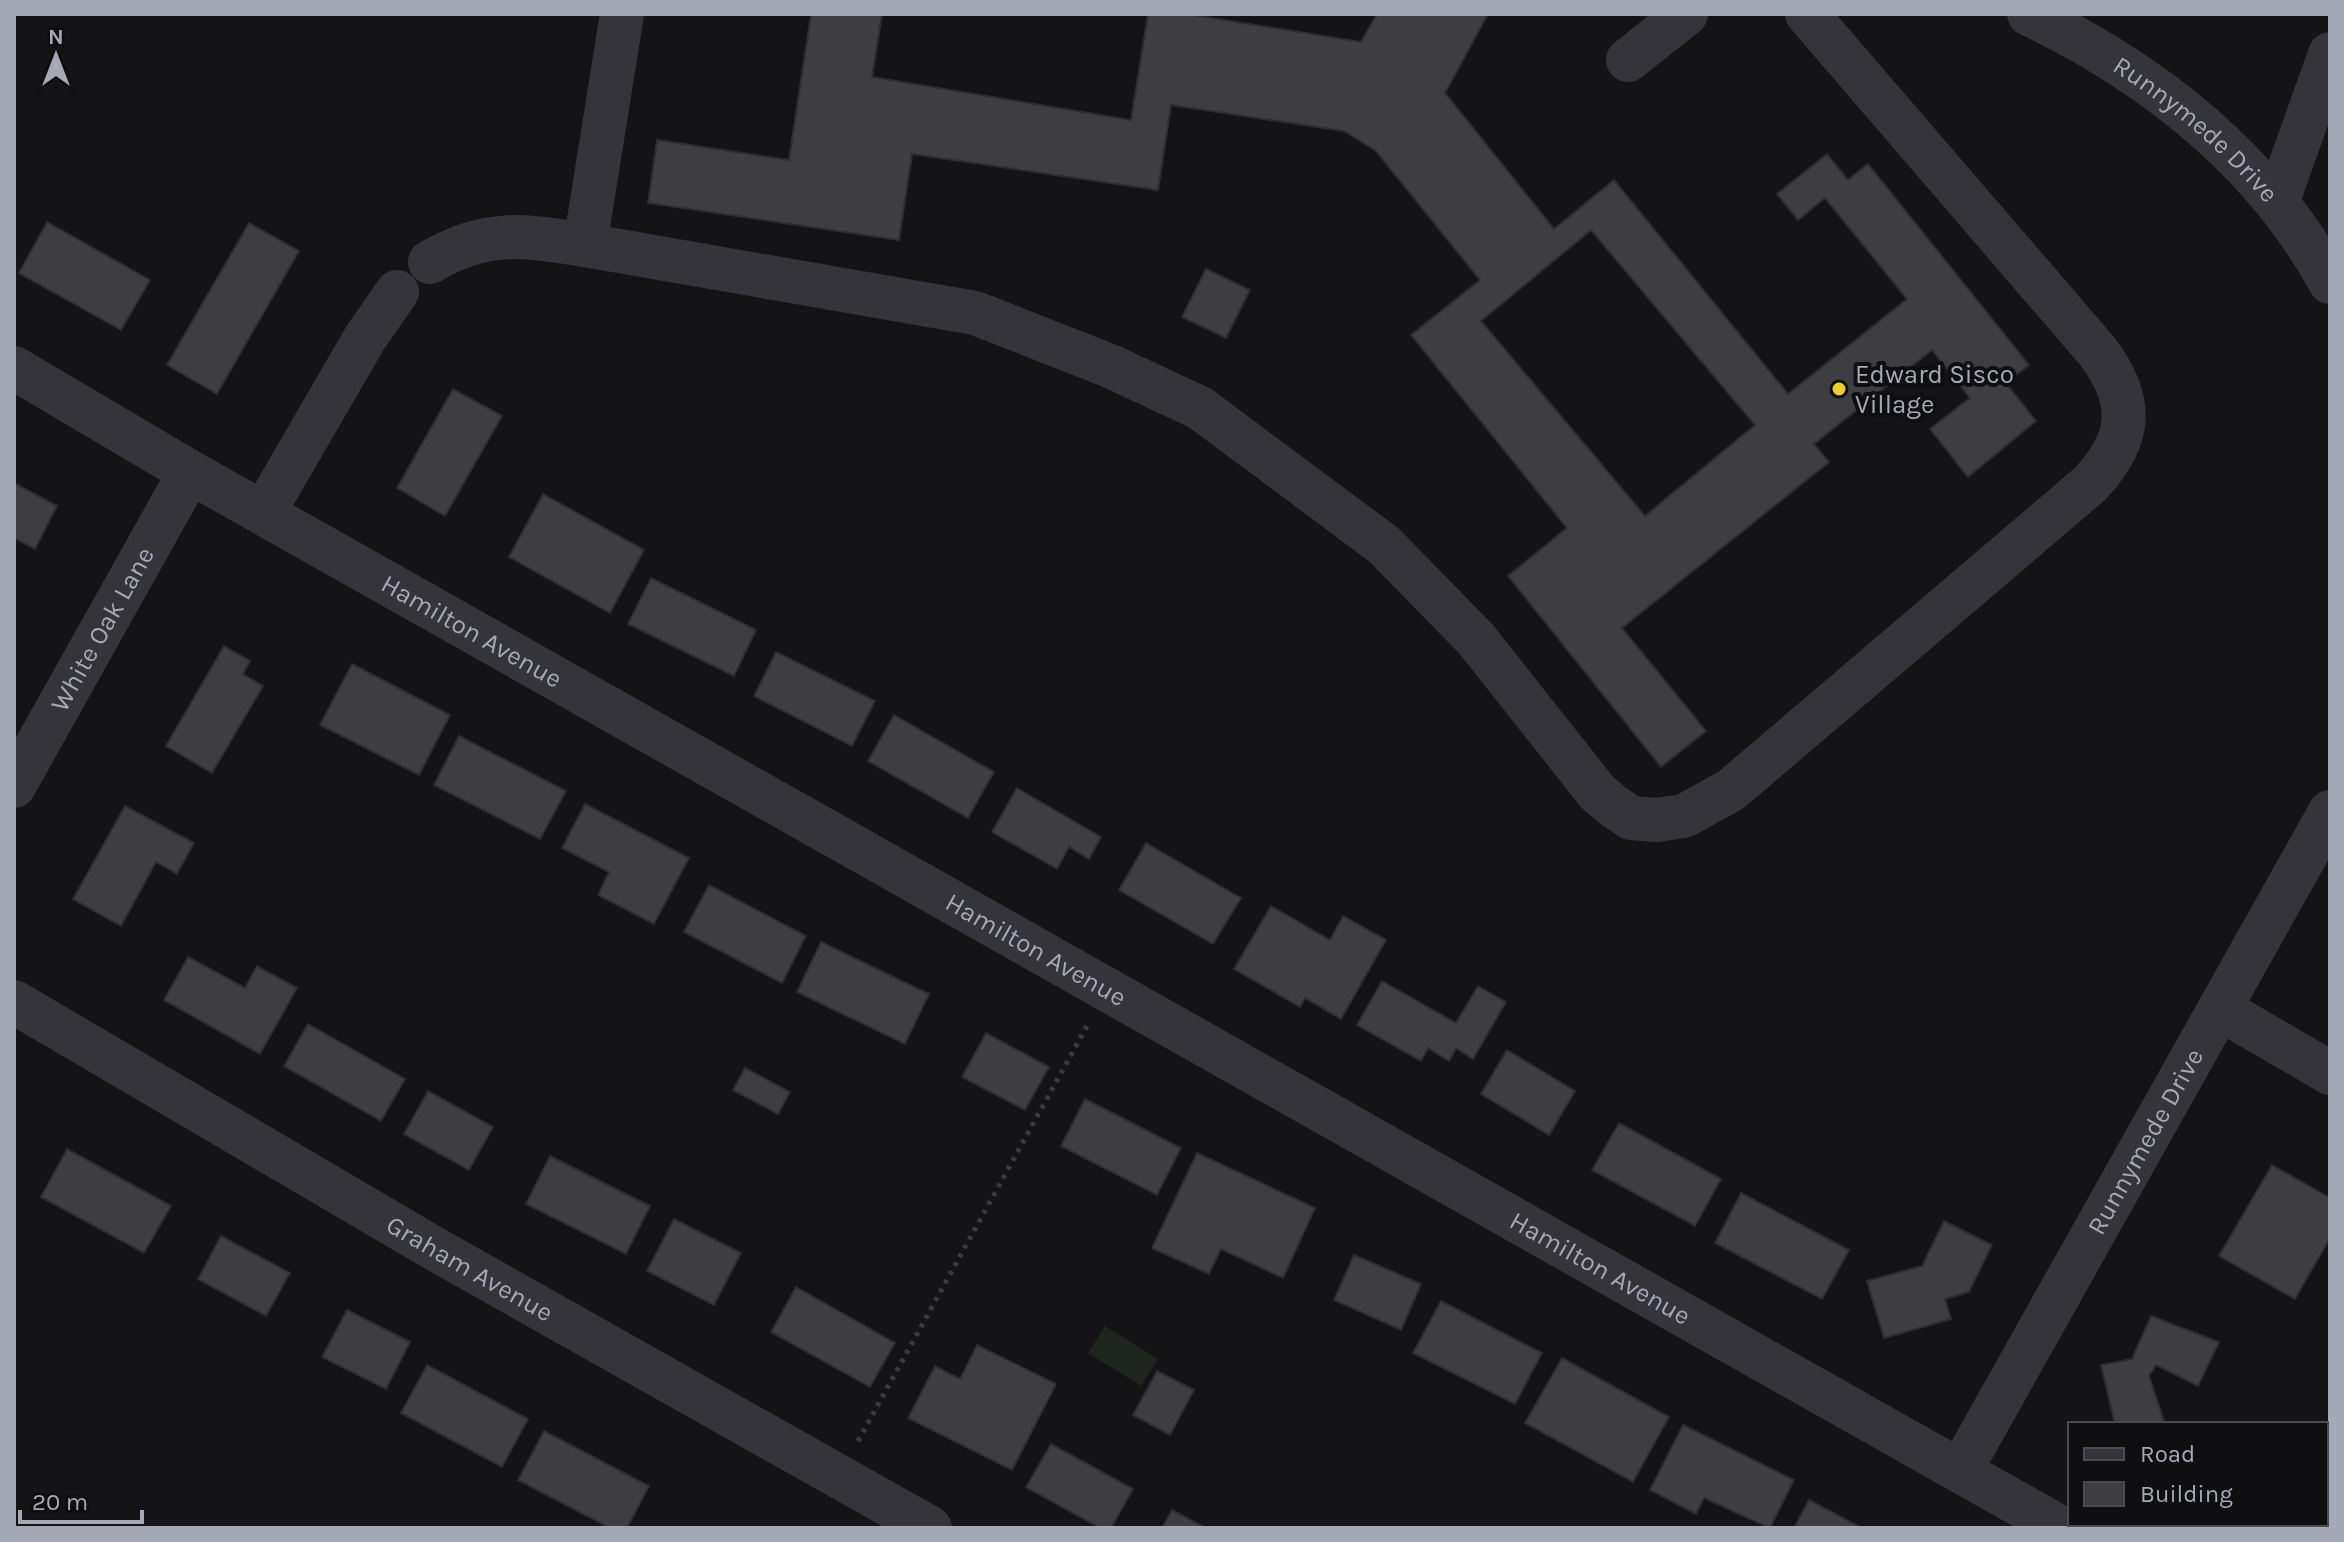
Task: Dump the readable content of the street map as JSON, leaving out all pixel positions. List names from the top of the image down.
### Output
{
  "streets": {
    "street": [
      "Runnymede Drive",
      "White Oak Lane",
      "Hamilton Avenue",
      "Graham Avenue"
    ]
  },
  "crossings": [
    ["Runnymede Drive", "Hamilton Avenue"],
    ["White Oak Lane", "Hamilton Avenue"]
  ],
  "places": ["Edward Sisco Village"],
  "legend": ["Road", "Building"],
  "scale_bar": "20 m",
  "north": "top"
}
